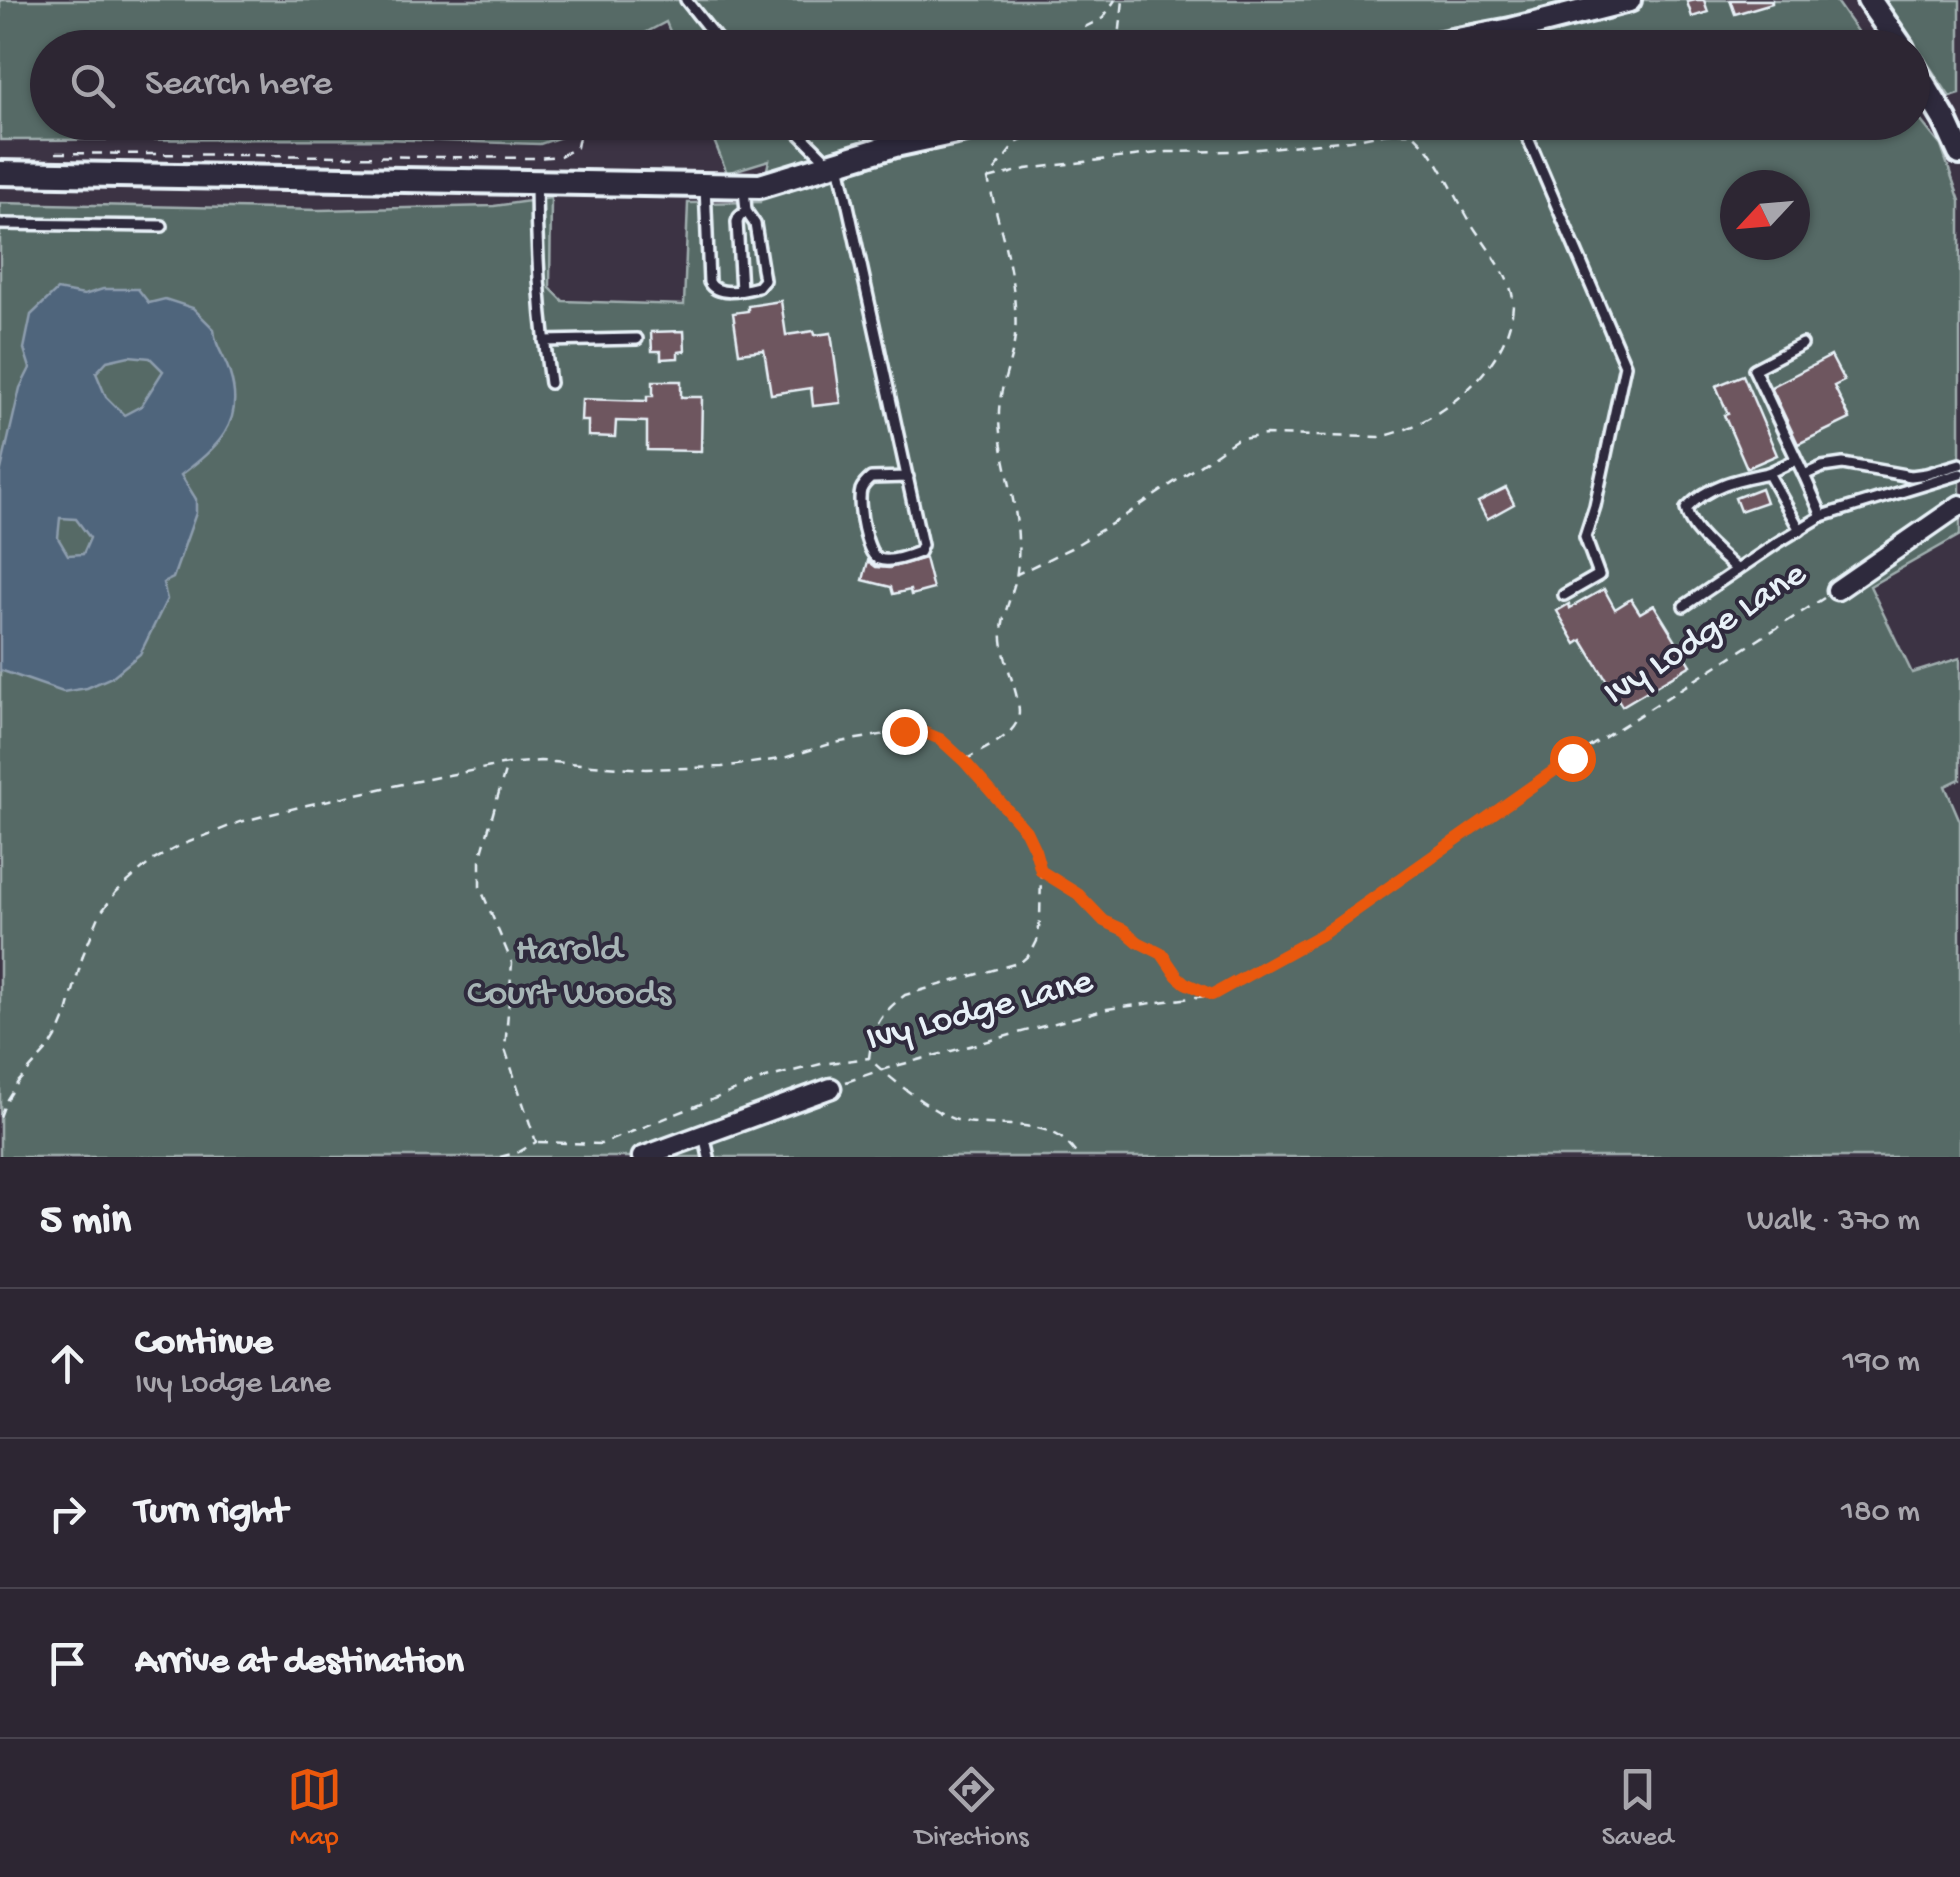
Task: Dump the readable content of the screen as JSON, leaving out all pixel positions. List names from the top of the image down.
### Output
{
  "streets": {
    "street": ["Ivy Lodge Lane"]
  },
  "parks": ["Harold Court Woods"],
  "north": "bottom left",
  "page": {
    "search": "Search here",
    "heading": ["5 min", "Walk · 370 m"],
    "list": [
      ["Continue", "Ivy Lodge Lane", "190 m"],
      ["Turn right", "180 m"],
      "Arrive at destination"
    ],
    "nav": ["Map", "Directions", "Saved"]
  }
}
